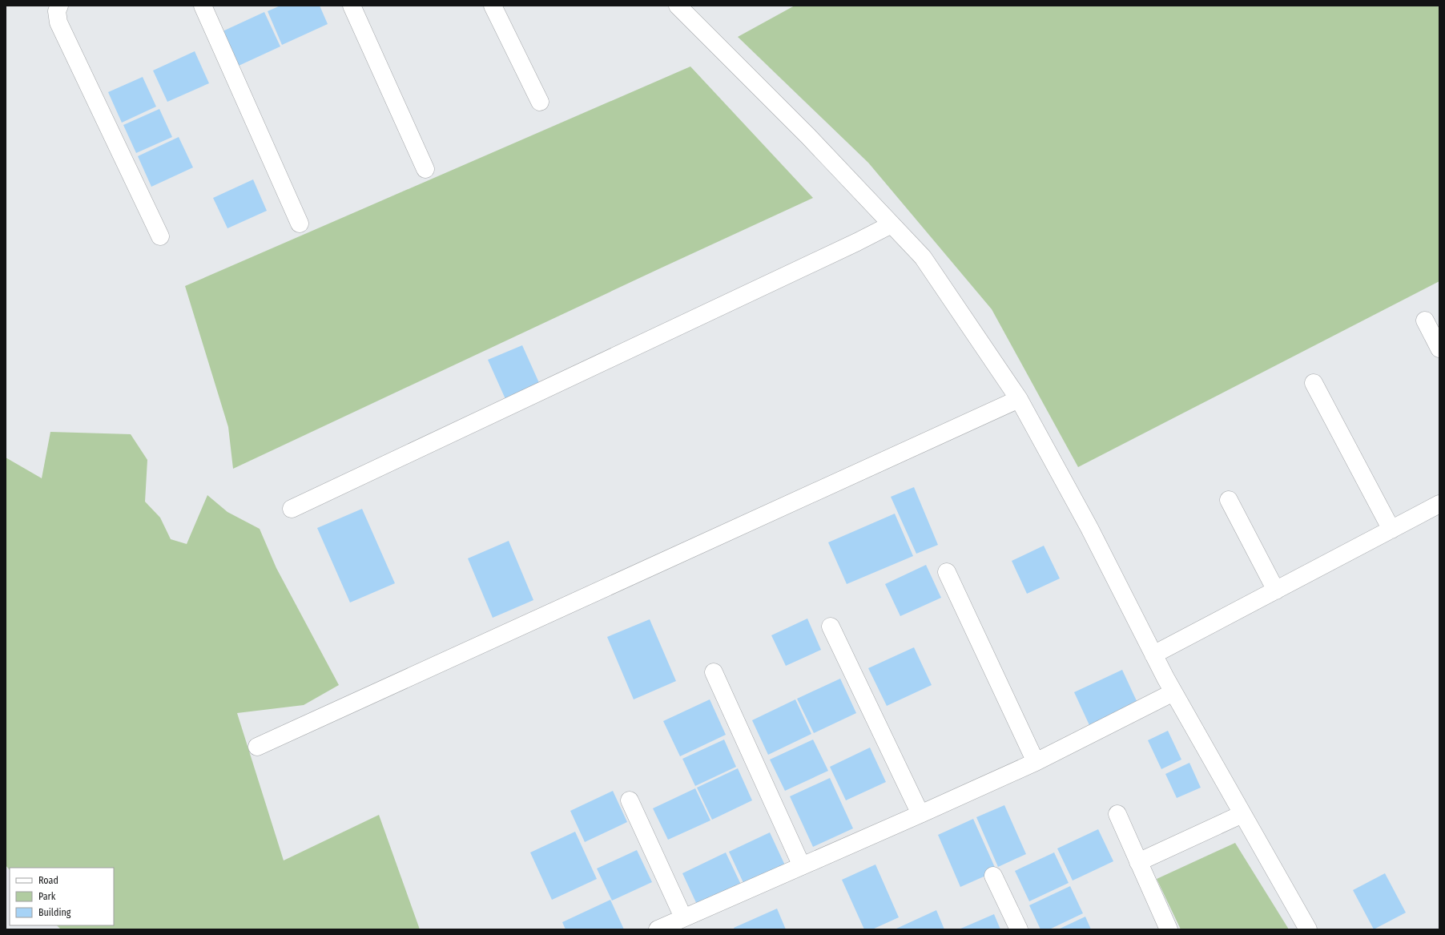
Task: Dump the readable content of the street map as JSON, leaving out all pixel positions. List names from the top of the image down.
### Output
{
  "legend": ["Road", "Park", "Building"]
}
